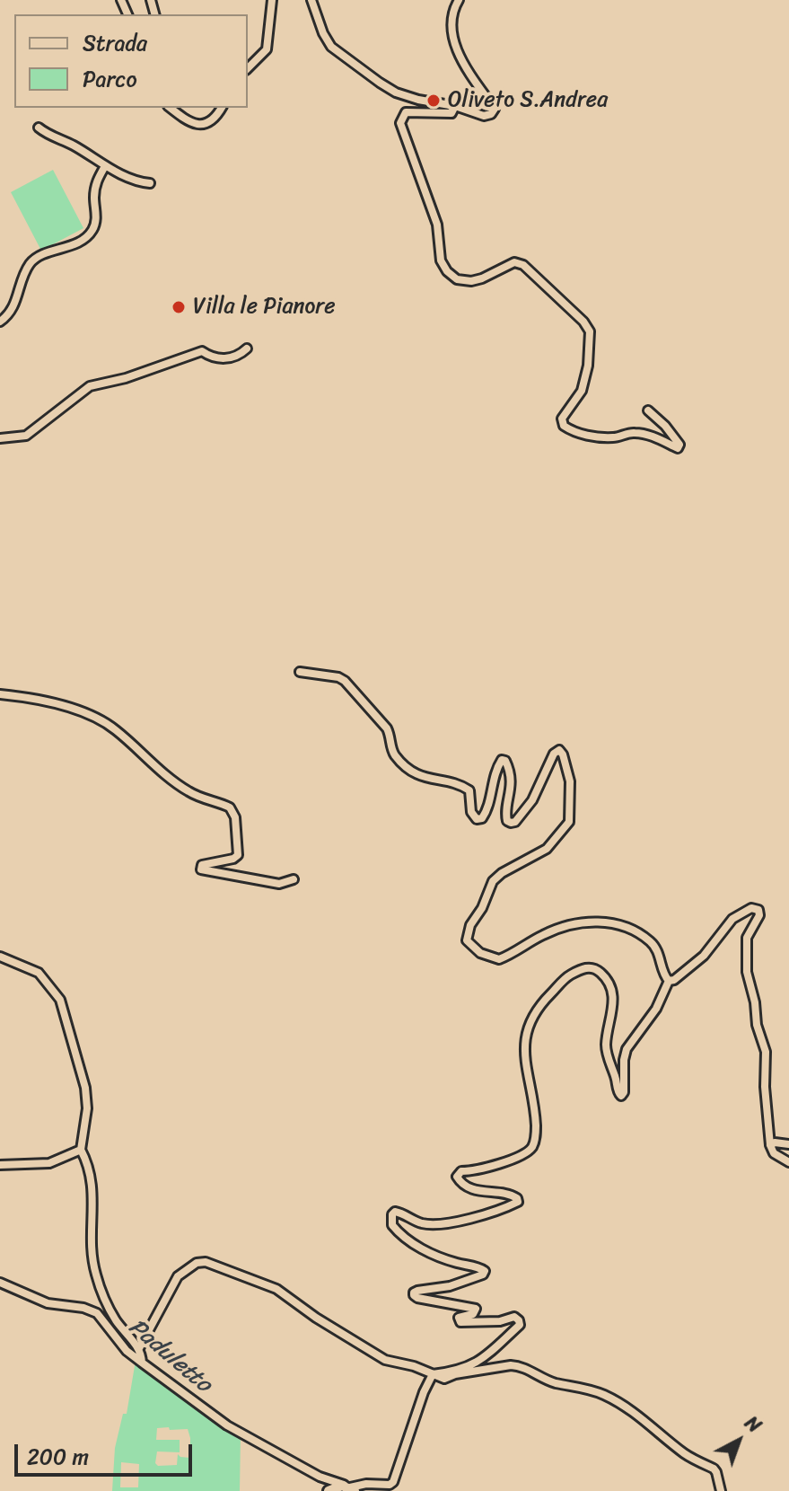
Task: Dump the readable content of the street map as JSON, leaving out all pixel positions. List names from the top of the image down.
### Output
{
  "water": ["Paduletto"],
  "places": ["Oliveto S.Andrea", "Villa le Pianore"],
  "legend": ["Strada", "Parco"],
  "scale_bar": "200 m",
  "north": "top right"
}
